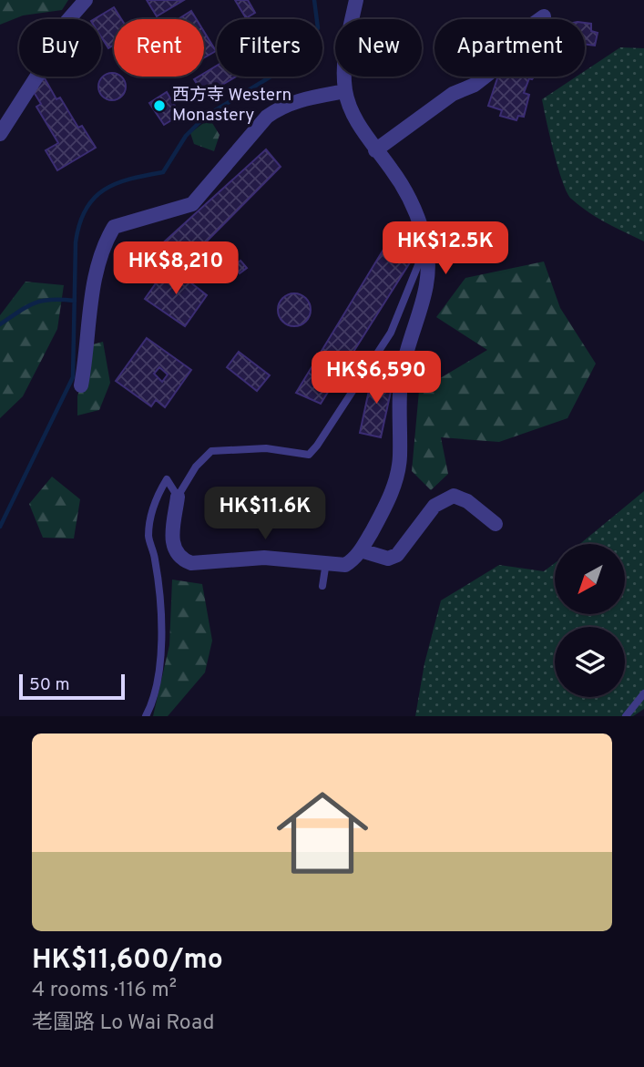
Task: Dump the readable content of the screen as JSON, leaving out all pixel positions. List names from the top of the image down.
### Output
{
  "places": ["西方寺 Western Monastery"],
  "scale_bar": "50 m",
  "north": "bottom left",
  "page": {
    "chip": [
      "Buy",
      "Rent",
      "Filters",
      "New",
      "Apartment"
    ],
    "price": [
      "HK$12.5K",
      "HK$8,210",
      "HK$6,590",
      "HK$11.6K"
    ],
    "scale": "50 m",
    "list": [
      {
        "name": "HK$11,600/mo",
        "note": "4 rooms · 116 m² · 老圍路 Lo Wai Road"
      }
    ]
  }
}
